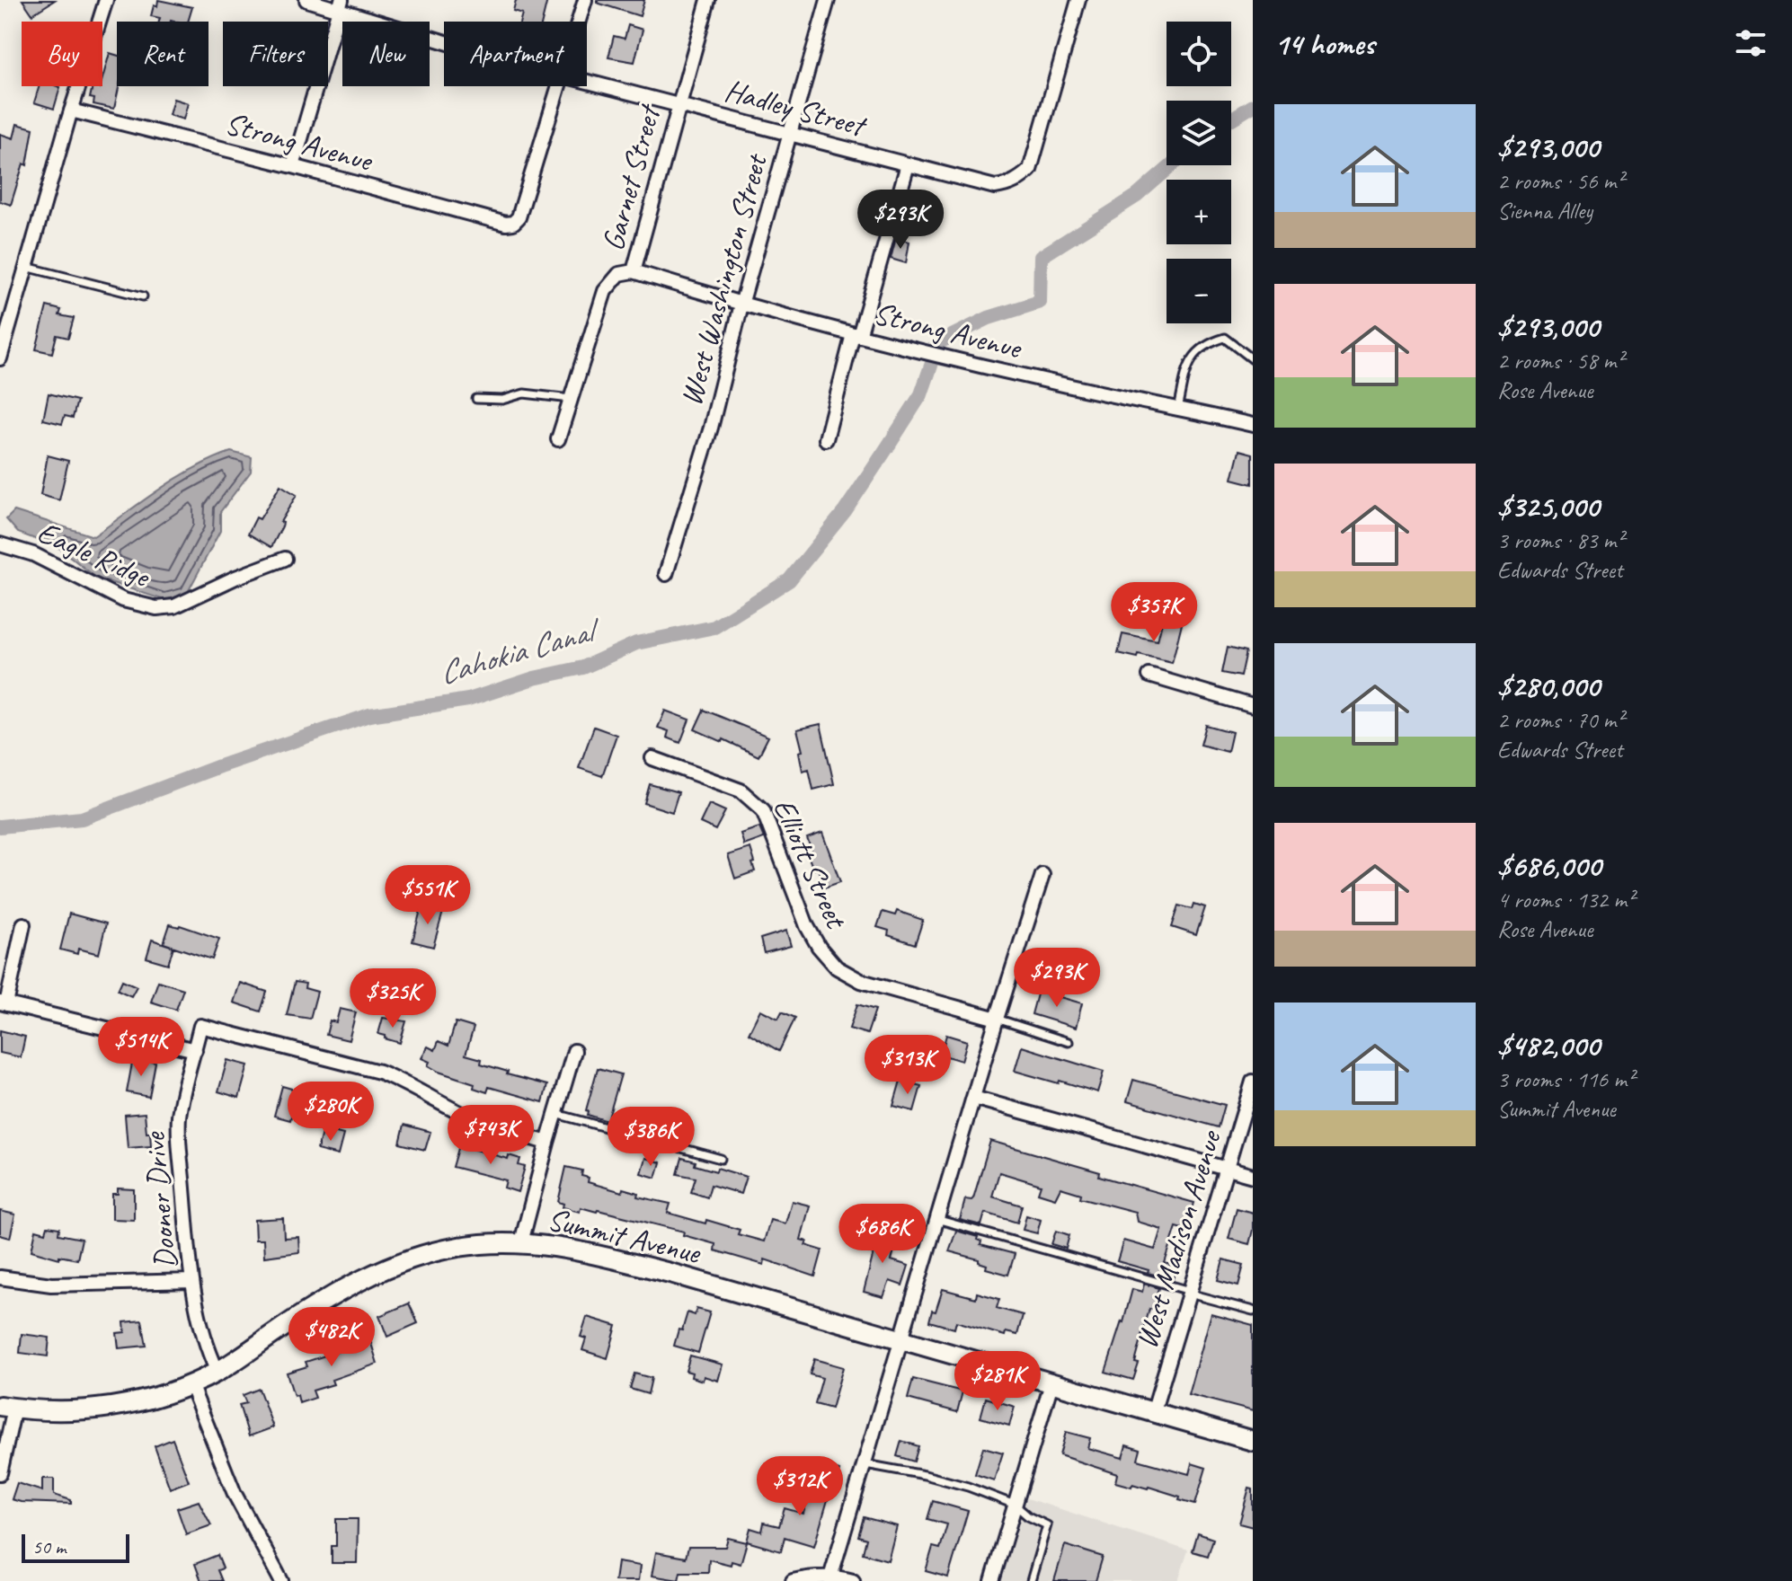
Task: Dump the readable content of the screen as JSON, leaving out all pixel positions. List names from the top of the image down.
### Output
{
  "streets": {
    "street": [
      "Hadley Street",
      "Strong Avenue",
      "Garnet Street",
      "West Washington Street",
      "Eagle Ridge",
      "Elliott Street",
      "Dooner Drive",
      "Summit Avenue",
      "West Madison Avenue"
    ]
  },
  "crossings": [
    ["Hadley Street", "Garnet Street"],
    ["Hadley Street", "West Washington Street"],
    ["Strong Avenue", "Garnet Street"],
    ["Strong Avenue", "West Washington Street"],
    ["Dooner Drive", "Summit Avenue"],
    ["Summit Avenue", "West Madison Avenue"]
  ],
  "water": ["Cahokia Canal"],
  "scale_bar": "50 m",
  "page": {
    "heading": "14 homes",
    "map_buttons": ["+", "−"],
    "chip": [
      "Buy",
      "Rent",
      "Filters",
      "New",
      "Apartment"
    ],
    "list": [
      {
        "name": "$293,000",
        "note": "2 rooms · 56 m² · Sienna Alley"
      },
      {
        "name": "$293,000",
        "note": "2 rooms · 58 m² · Rose Avenue"
      },
      {
        "name": "$325,000",
        "note": "3 rooms · 83 m² · Edwards Street"
      },
      {
        "name": "$280,000",
        "note": "2 rooms · 70 m² · Edwards Street"
      },
      {
        "name": "$686,000",
        "note": "4 rooms · 132 m² · Rose Avenue"
      },
      {
        "name": "$482,000",
        "note": "3 rooms · 116 m² · Summit Avenue"
      }
    ],
    "price": [
      "$293K",
      "$357K",
      "$551K",
      "$293K",
      "$325K",
      "$514K",
      "$313K",
      "$280K",
      "$743K",
      "$386K",
      "$686K",
      "$482K",
      "$281K",
      "$312K"
    ],
    "scale": "50 m"
  }
}
